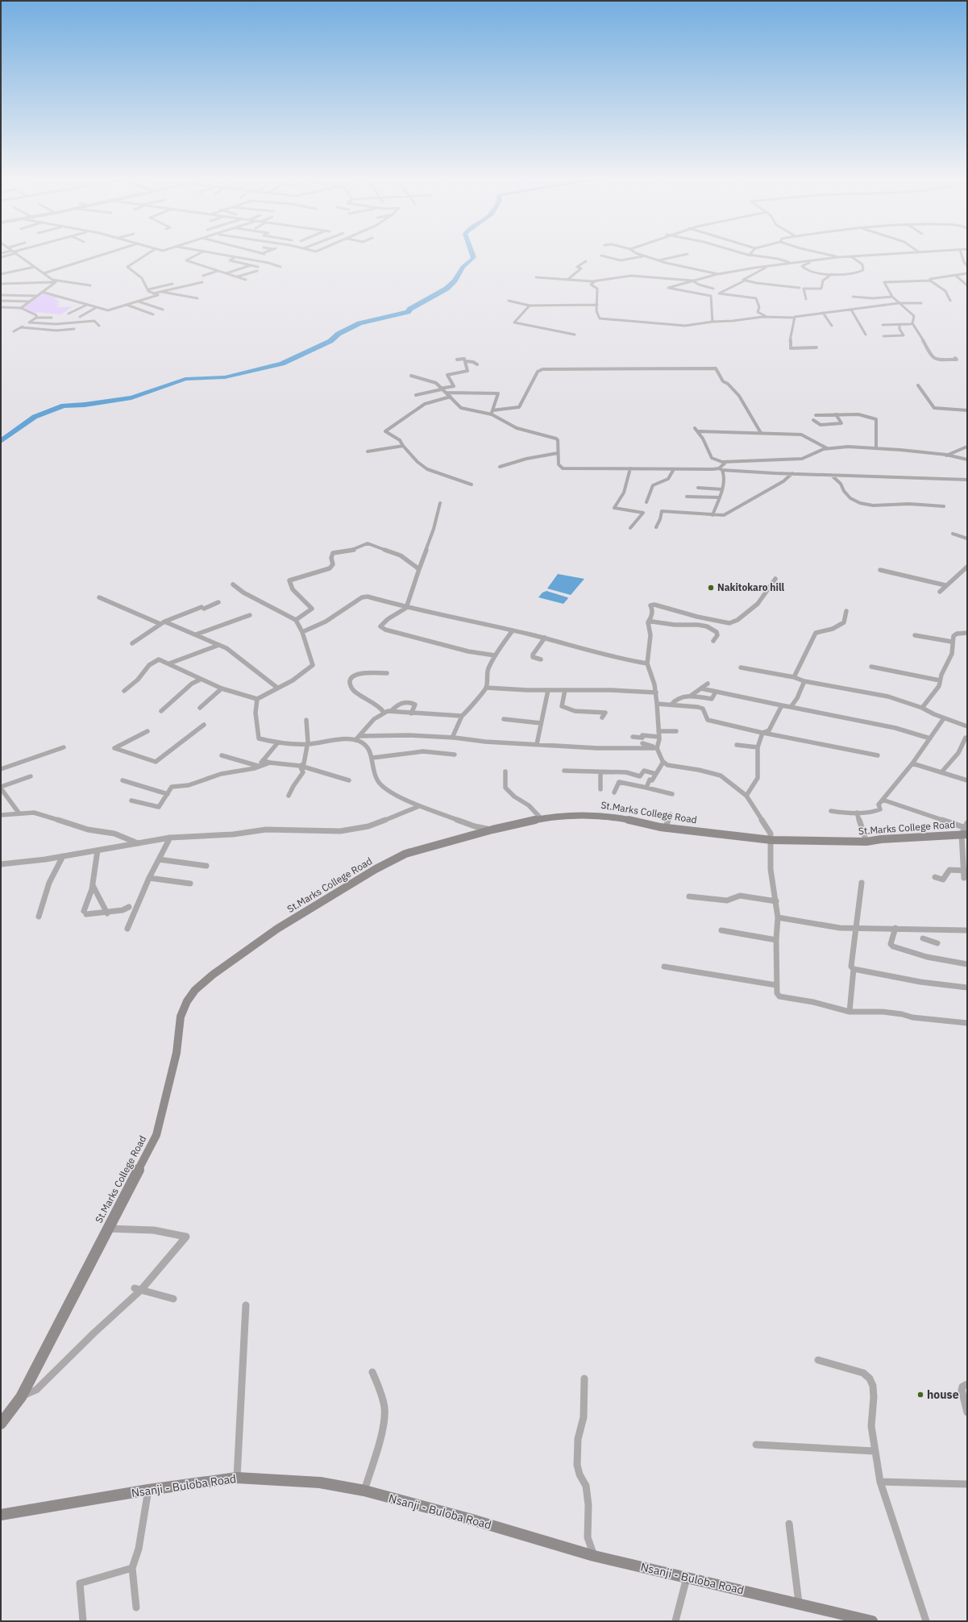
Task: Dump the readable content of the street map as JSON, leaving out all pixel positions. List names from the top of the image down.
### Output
{
  "streets": {
    "main road": ["St.Marks College Road", "Nsanji - Buloba Road"]
  },
  "places": ["Nakitokaro hill", "house"]
}
